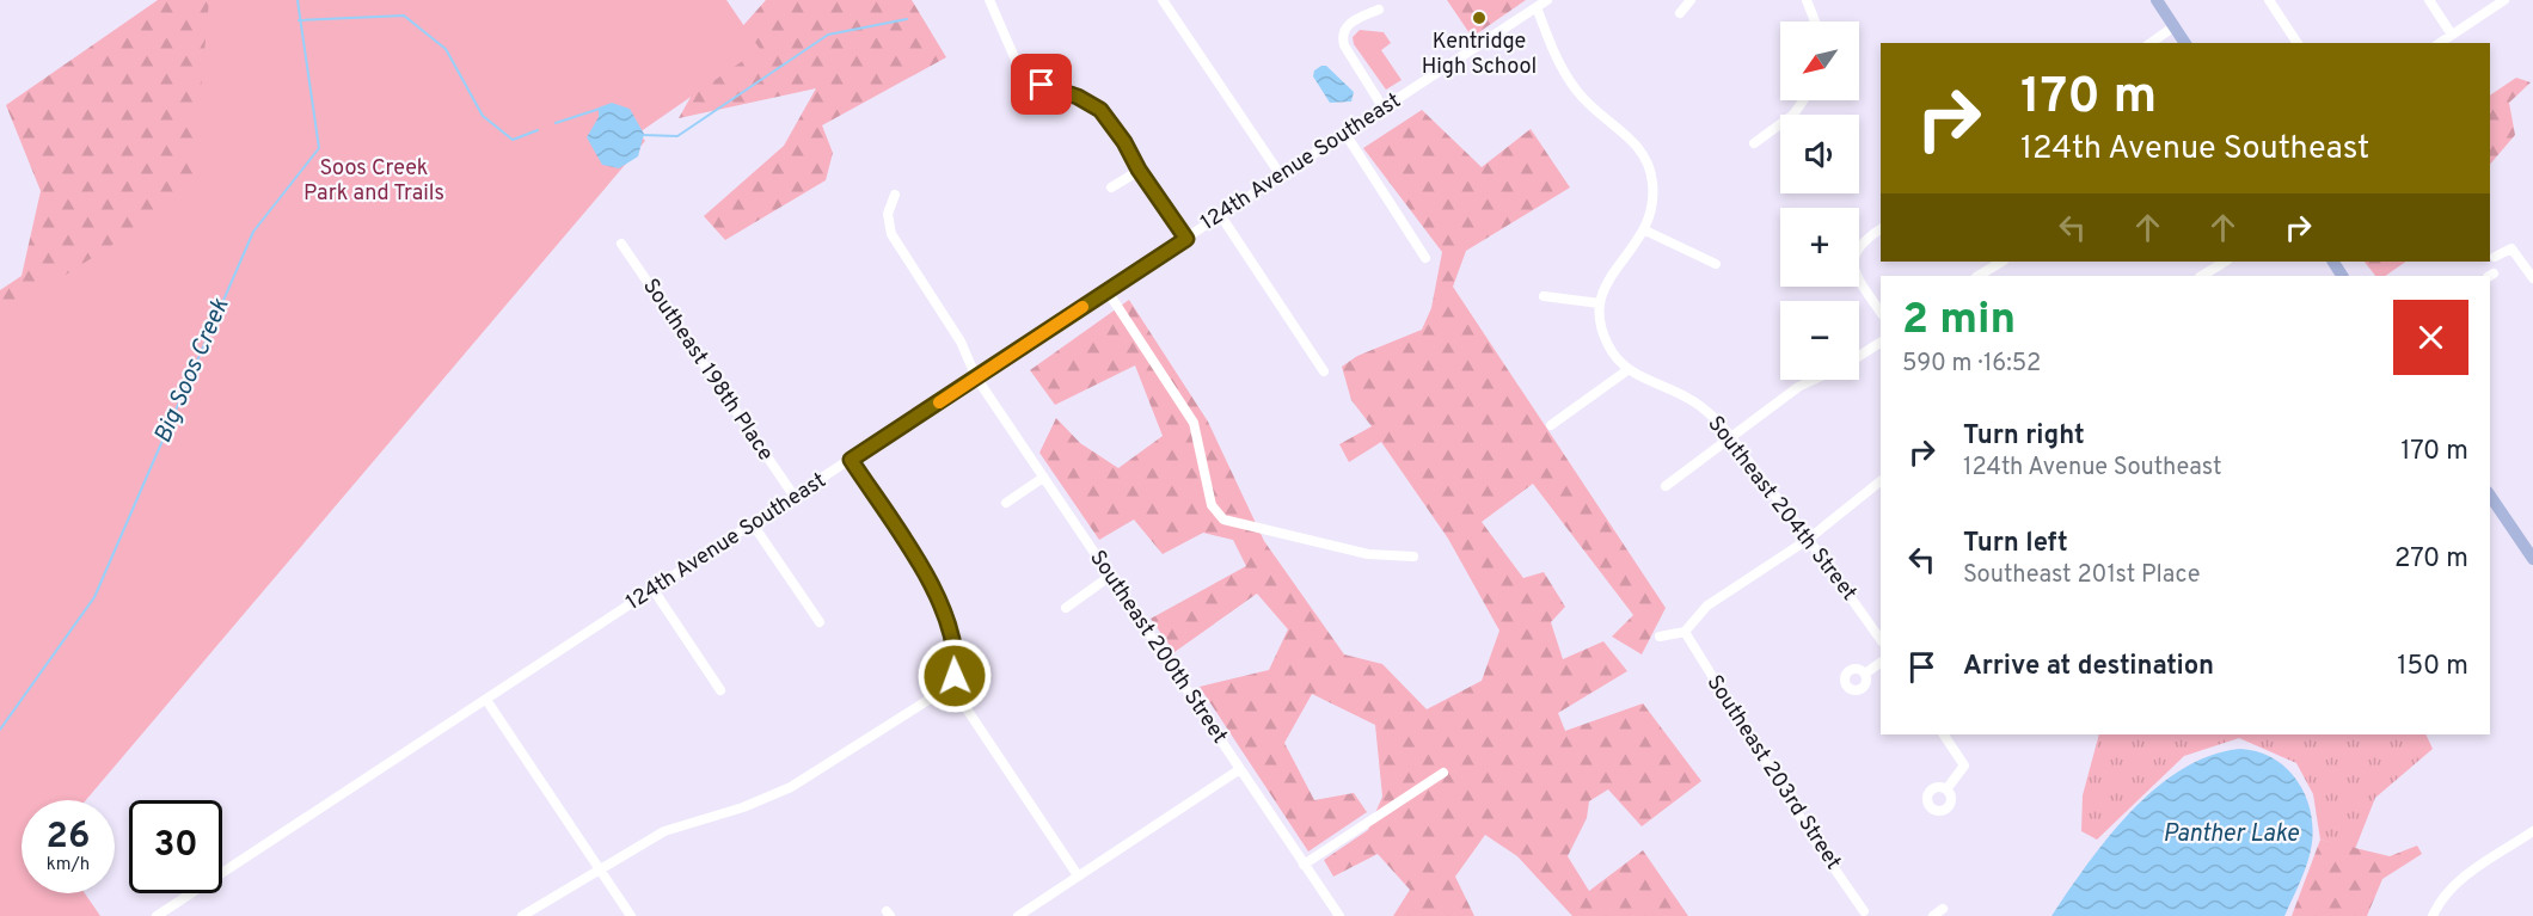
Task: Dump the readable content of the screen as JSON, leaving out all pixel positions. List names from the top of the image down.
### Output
{
  "streets": {
    "street": [
      "124th Avenue Southeast",
      "Southeast 198th Place",
      "Southeast 204th Street",
      "Southeast 200th Street",
      "Southeast 203rd Street"
    ]
  },
  "crossings": [
    ["124th Avenue Southeast", "Southeast 198th Place"],
    ["124th Avenue Southeast", "Southeast 200th Street"]
  ],
  "water": ["Big Soos Creek", "Panther Lake"],
  "parks": ["Soos Creek Park and Trails"],
  "places": ["Kentridge High School"],
  "north": "bottom left",
  "page": {
    "map_buttons": ["+", "−"],
    "turn": ["170 m", "124th Avenue Southeast"],
    "heading": ["2 min", "590 m · 16:52"],
    "list": [
      {
        "name": "Turn right",
        "note": "124th Avenue Southeast",
        "value": "170 m"
      },
      {
        "name": "Turn left",
        "note": "Southeast 201st Place",
        "value": "270 m"
      },
      {
        "name": "Arrive at destination",
        "value": "150 m"
      }
    ],
    "speed": "26 km/h",
    "limit": "30"
  }
}
